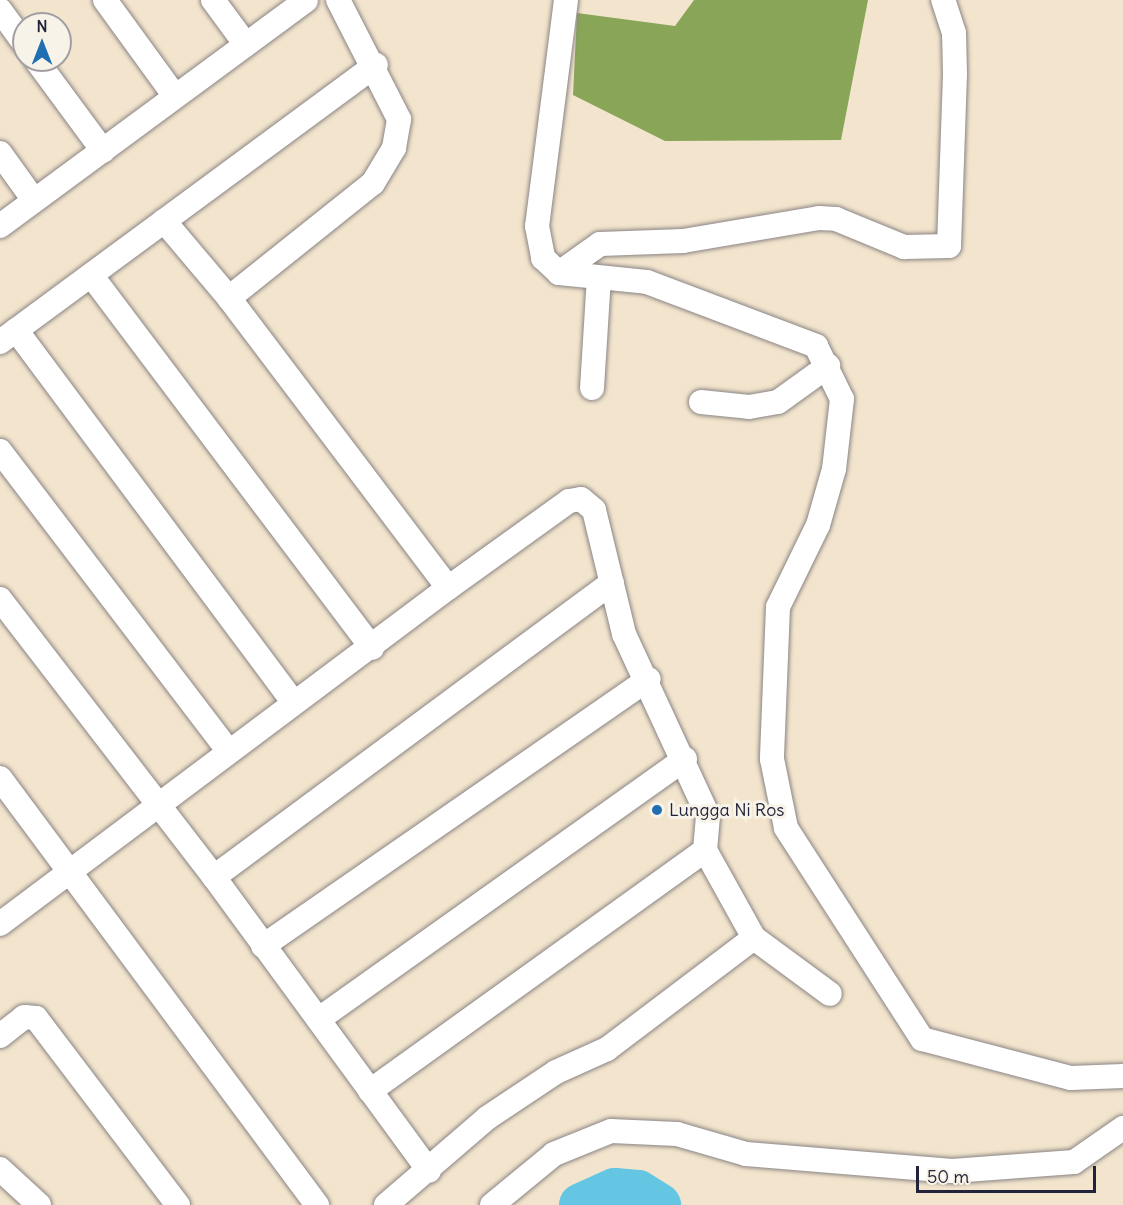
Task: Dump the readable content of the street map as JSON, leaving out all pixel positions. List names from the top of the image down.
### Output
{
  "places": ["Lungga Ni Ros"],
  "scale_bar": "50 m",
  "north": "top"
}
